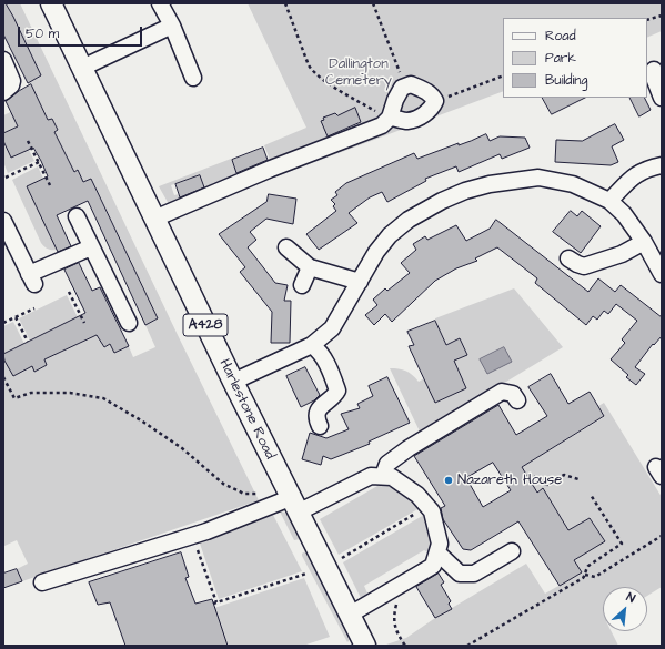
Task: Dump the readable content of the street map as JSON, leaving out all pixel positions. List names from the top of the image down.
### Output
{
  "streets": {
    "main road": ["A428", "Harlestone Road"]
  },
  "parks": ["Dallington Cemetery"],
  "places": ["Nazareth House"],
  "legend": ["Road", "Park", "Building"],
  "scale_bar": "50 m",
  "north": "top right"
}
